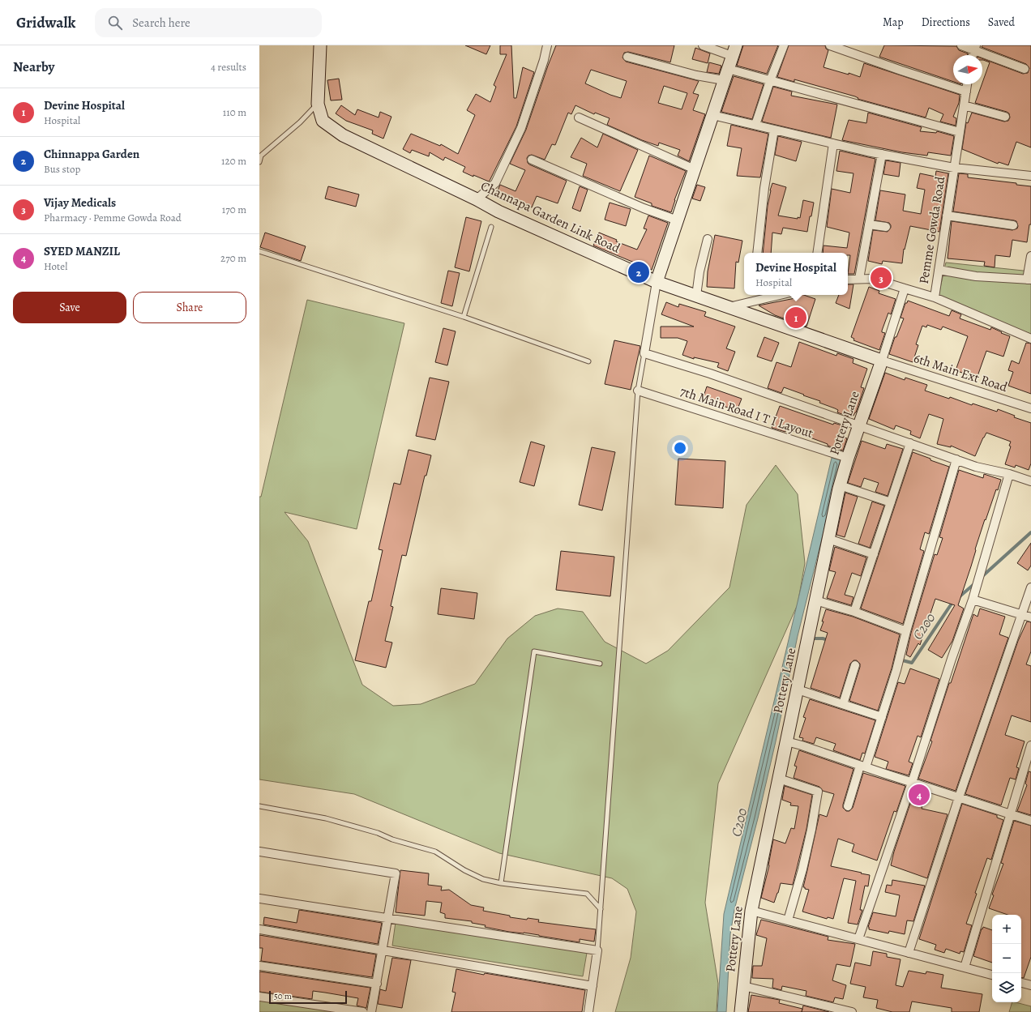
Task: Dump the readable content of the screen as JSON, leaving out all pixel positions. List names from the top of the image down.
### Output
{
  "streets": {
    "street": [
      "Channapa Garden Link Road",
      "Pemme Gowda Road",
      "6th Main Ext Road",
      "7th Main Road I T I Layout",
      "Pottery Lane"
    ]
  },
  "crossings": [
    ["Channapa Garden Link Road", "Pemme Gowda Road"],
    ["Channapa Garden Link Road", "6th Main Ext Road"],
    ["Channapa Garden Link Road", "Pottery Lane"],
    ["Pemme Gowda Road", "6th Main Ext Road"],
    ["Pemme Gowda Road", "Pottery Lane"],
    ["6th Main Ext Road", "Pottery Lane"],
    ["7th Main Road I T I Layout", "Pottery Lane"]
  ],
  "water": ["C200"],
  "scale_bar": "50 m",
  "north": "right",
  "page": {
    "header": "Gridwalk",
    "search": "Search here",
    "nav": ["Map", "Directions", "Saved"],
    "heading": ["Nearby", "4 results"],
    "list": [
      {
        "mark": "1",
        "name": "Devine Hospital",
        "note": "Hospital",
        "value": "110 m"
      },
      {
        "mark": "2",
        "name": "Chinnappa Garden",
        "note": "Bus stop",
        "value": "120 m"
      },
      {
        "mark": "3",
        "name": "Vijay Medicals",
        "note": "Pharmacy · Pemme Gowda Road",
        "value": "170 m"
      },
      {
        "mark": "4",
        "name": "SYED MANZIL",
        "note": "Hotel",
        "value": "270 m"
      }
    ],
    "popup": ["Devine Hospital", "Hospital"],
    "pins": [
      "2",
      "3",
      "1",
      "4"
    ],
    "buttons": ["Save", "Share"],
    "map_buttons": ["+", "−"],
    "scale": "50 m"
  }
}
